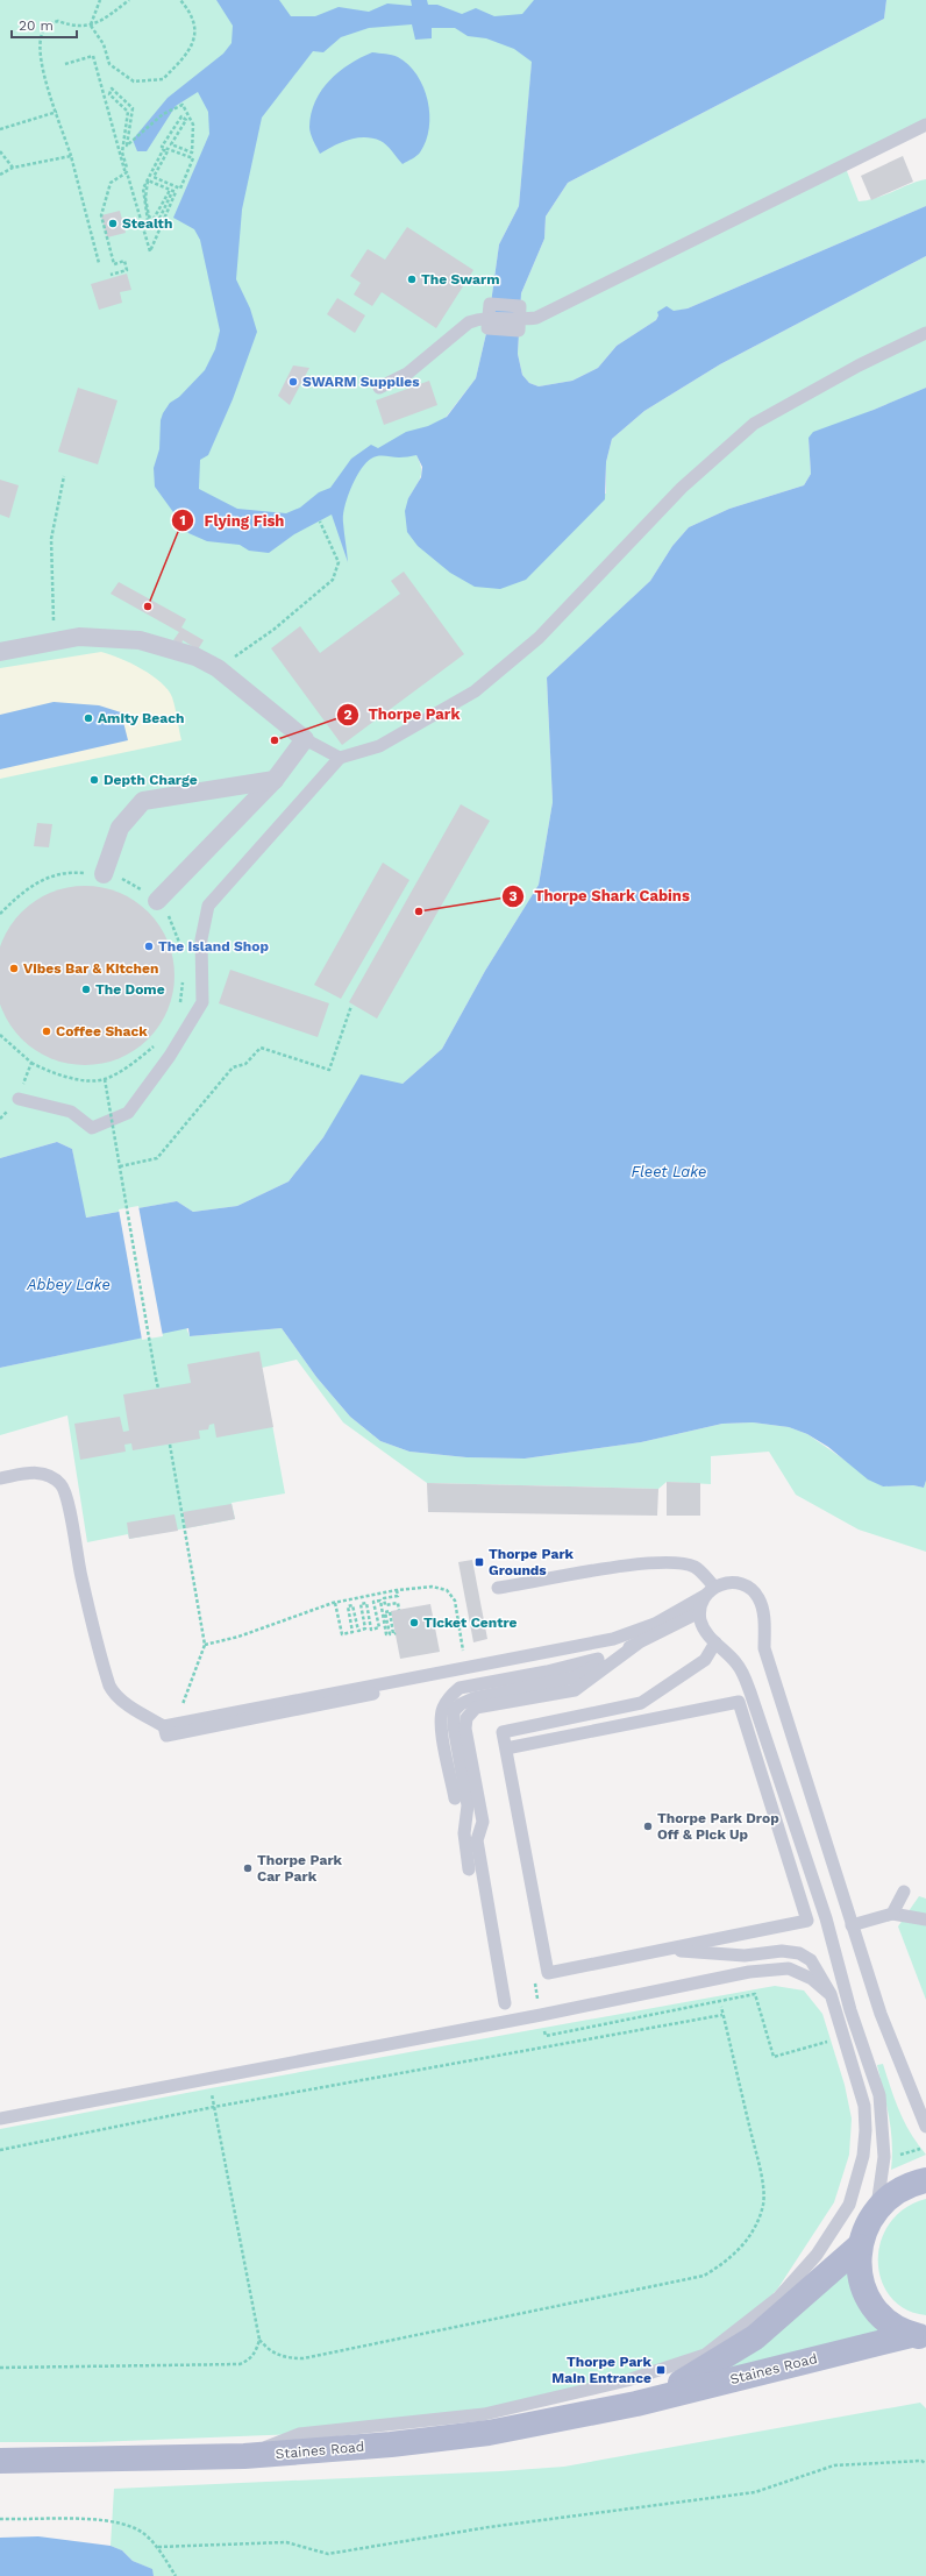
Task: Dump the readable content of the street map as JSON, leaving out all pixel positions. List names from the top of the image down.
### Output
{
  "streets": {
    "main road": ["Staines Road"]
  },
  "water": ["Fleet Lake", "Abbey Lake"],
  "places": {
    "other": [
      "Stealth",
      "The Swarm",
      "SWARM Supplies",
      "Flying Fish",
      "Amity Beach",
      "Thorpe Park",
      "Depth Charge",
      "Thorpe Shark Cabins",
      "The Island Shop",
      "Vibes Bar & Kitchen",
      "The Dome",
      "Coffee Shack",
      "Ticket Centre",
      "Thorpe Park Drop Off & Pick Up",
      "Thorpe Park Car Park"
    ],
    "transit": ["Thorpe Park Grounds", "Thorpe Park Main Entrance"]
  },
  "scale_bar": "20 m"
}
